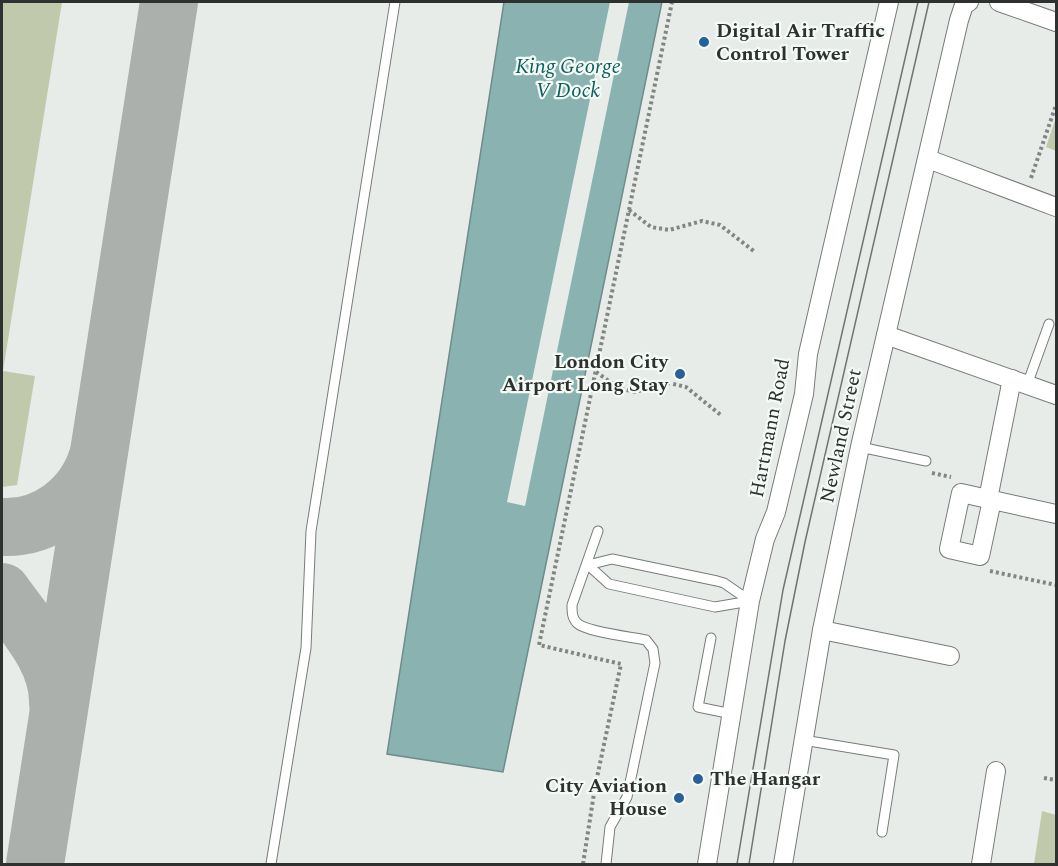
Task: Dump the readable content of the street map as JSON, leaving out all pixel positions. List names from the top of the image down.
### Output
{
  "streets": {
    "street": ["Hartmann Road", "Newland Street"]
  },
  "water": ["King George V Dock"],
  "places": [
    "Digital Air Traffic Control Tower",
    "London City Airport Long Stay",
    "The Hangar",
    "City Aviation House"
  ]
}
